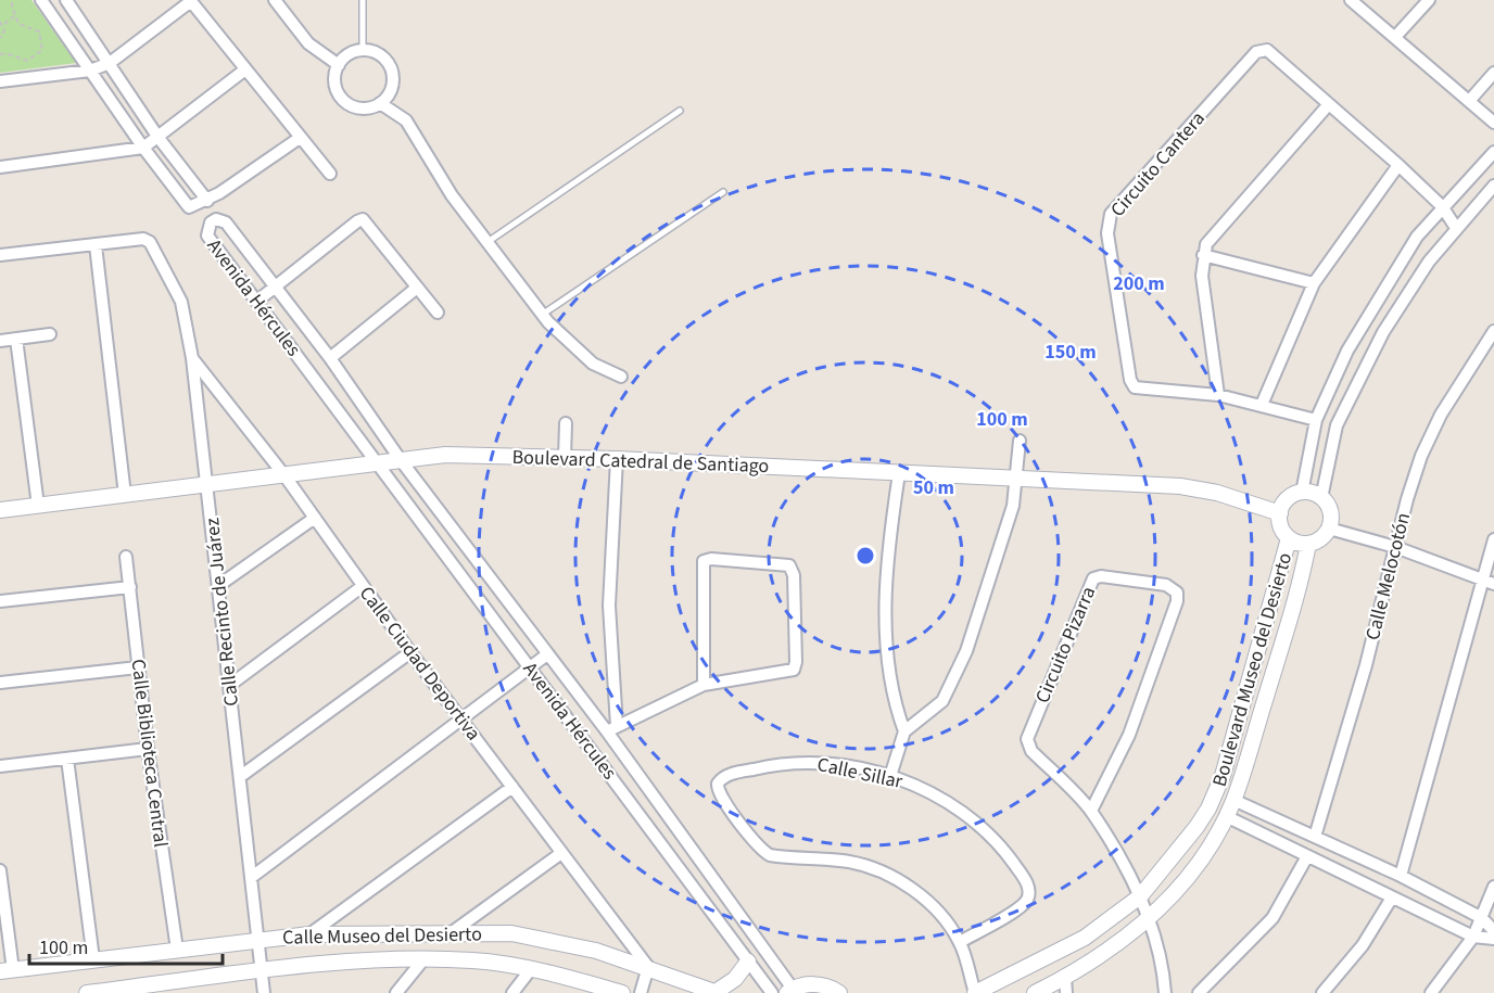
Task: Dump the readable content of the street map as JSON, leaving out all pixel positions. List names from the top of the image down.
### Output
{
  "streets": {
    "street": [
      "Circuito Cantera",
      "Avenida Hércules",
      "Boulevard Catedral de Santiago",
      "Calle Melocotón",
      "Calle Recinto de Juárez",
      "Circuito Pizarra",
      "Calle Ciudad Deportiva",
      "Boulevard Museo del Desierto",
      "Calle Biblioteca Central",
      "Calle Sillar",
      "Calle Museo del Desierto"
    ]
  },
  "crossings": [
    ["Avenida Hércules", "Boulevard Catedral de Santiago"],
    ["Boulevard Catedral de Santiago", "Calle Recinto de Juárez"],
    ["Boulevard Catedral de Santiago", "Calle Ciudad Deportiva"],
    ["Boulevard Catedral de Santiago", "Boulevard Museo del Desierto"],
    ["Calle Recinto de Juárez", "Calle Ciudad Deportiva"],
    ["Calle Recinto de Juárez", "Calle Museo del Desierto"],
    ["Circuito Pizarra", "Boulevard Museo del Desierto"],
    ["Calle Ciudad Deportiva", "Calle Museo del Desierto"],
    ["Boulevard Museo del Desierto", "Calle Sillar"],
    ["Calle Biblioteca Central", "Calle Museo del Desierto"]
  ],
  "scale_bar": "100 m",
  "rings": [
    "200 m",
    "150 m",
    "100 m",
    "50 m"
  ]
}
